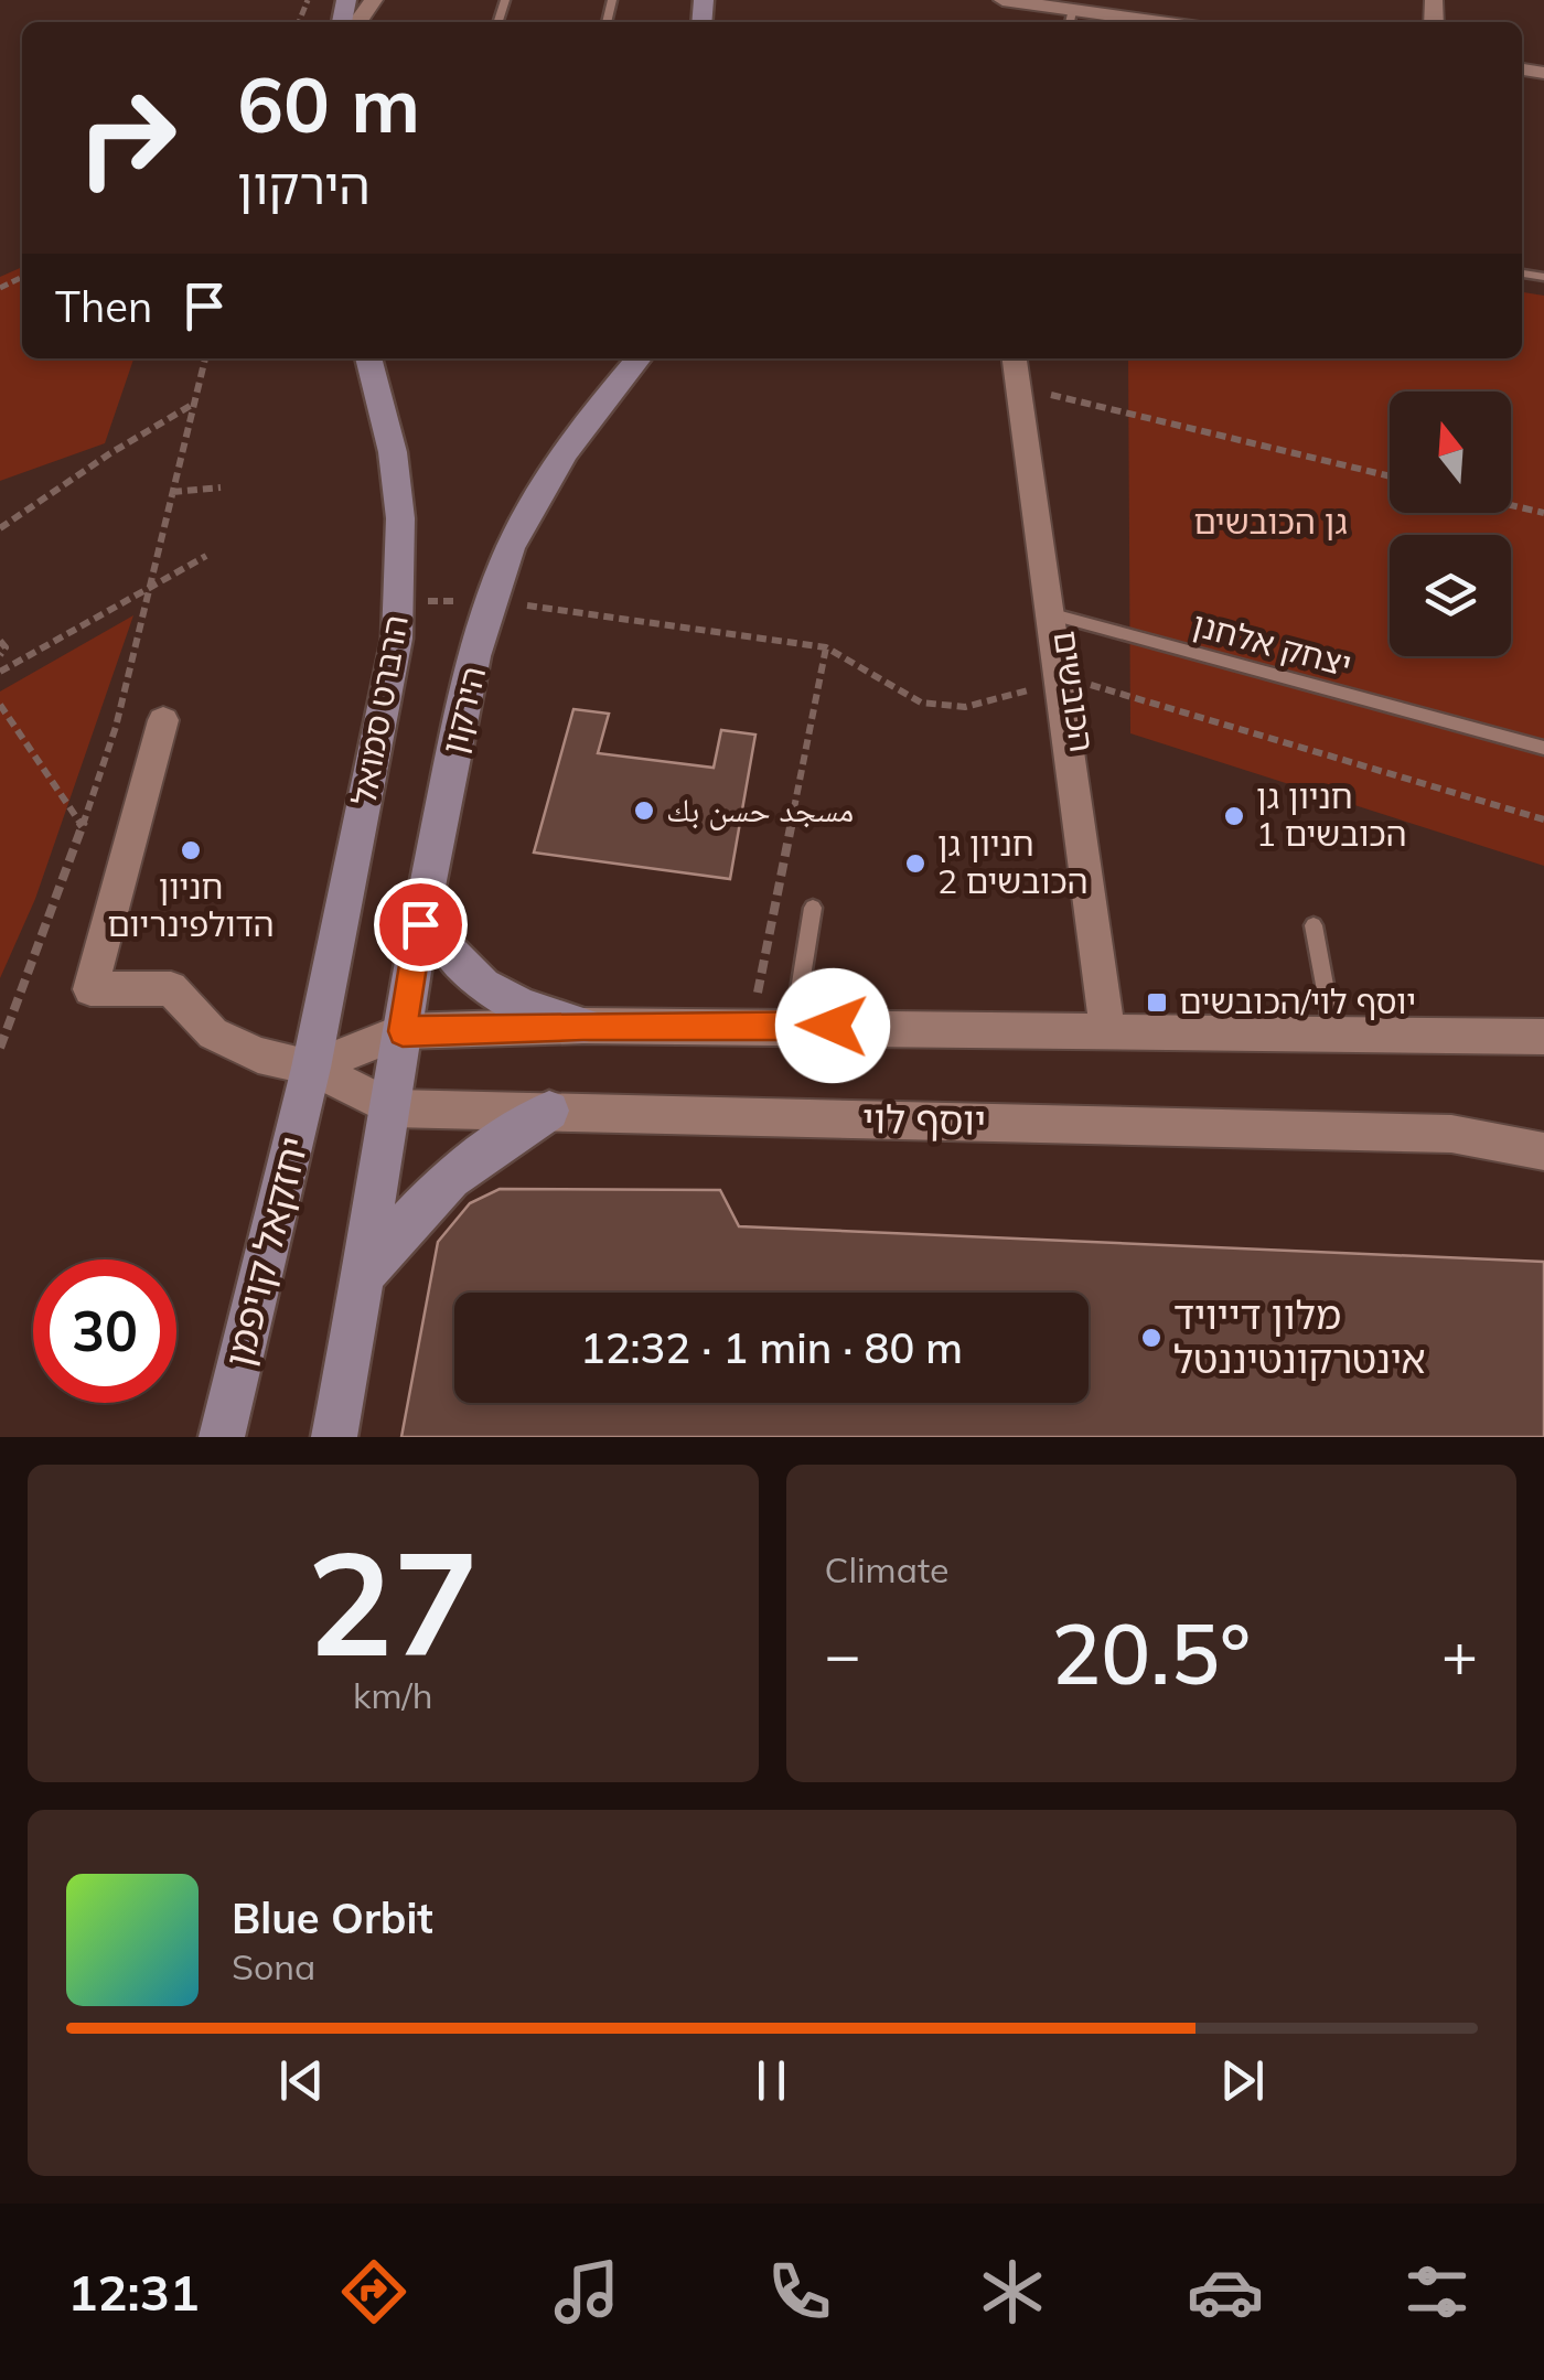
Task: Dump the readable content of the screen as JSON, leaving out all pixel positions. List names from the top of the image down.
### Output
{
  "streets": {
    "main road": ["הרברט סמואל", "הירקון", "יחזקאל קויפמן"],
    "street": ["הכובשים", "יוסף לוי"],
    "lane": ["יצחק אלחנן"]
  },
  "crossings": [
    ["יצחק אלחנן", "הכובשים"],
    ["הרברט סמואל", "יוסף לוי"],
    ["הרברט סמואל", "יחזקאל קויפמן"],
    ["הירקון", "יוסף לוי"],
    ["יוסף לוי", "יחזקאל קויפמן"]
  ],
  "parks": ["גן הכובשים"],
  "places": {
    "other": [
      "مسجد حسن بك",
      "חניון גן הכובשים 1",
      "חניון הדולפינריום",
      "חניון גן הכובשים 2",
      "מלון דייויד אינטרקונטיננטל"
    ],
    "transit": ["יוסף לוי/הכובשים"]
  },
  "north": "top",
  "page": {
    "turn": ["60 m", "הירקון"],
    "then": "Then",
    "limit": "30",
    "trip": "12:32 · 1 min · 80 m",
    "tile": [
      ["27", "km/h"],
      "Climate"
    ],
    "heat": ["−", "20.5°", "+"],
    "song": ["Blue Orbit", "Sona"],
    "tabs": "12:31"
  }
}
